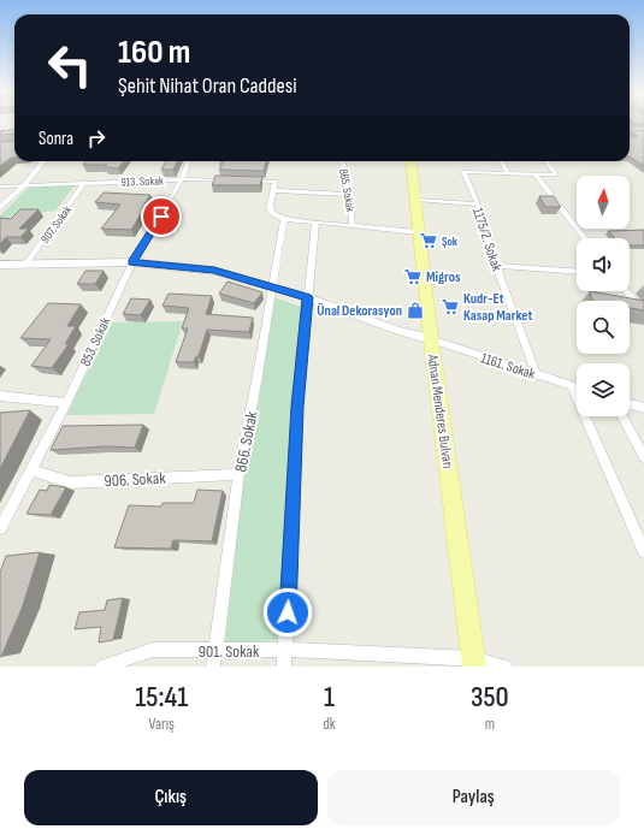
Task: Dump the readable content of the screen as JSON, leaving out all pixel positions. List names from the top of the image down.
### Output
{
  "streets": {
    "main road": ["Adnan Menderes Bulvarı"],
    "street": [
      "913. Sokak",
      "865. Sokak",
      "907. Sokak",
      "1175/2. Sokak",
      "853. Sokak",
      "1161. Sokak",
      "866. Sokak",
      "906. Sokak",
      "901. Sokak"
    ]
  },
  "crossings": [
    ["913. Sokak", "907. Sokak"],
    ["913. Sokak", "853. Sokak"],
    ["1175/2. Sokak", "1161. Sokak"],
    ["853. Sokak", "906. Sokak"],
    ["1161. Sokak", "Adnan Menderes Bulvarı"],
    ["Adnan Menderes Bulvarı", "901. Sokak"],
    ["866. Sokak", "906. Sokak"],
    ["866. Sokak", "901. Sokak"]
  ],
  "places": {
    "supermarket": ["Şok", "Migros", "Kudr-Et Kasap Market"],
    "shop": ["Ünal Dekorasyon"]
  },
  "north": "top",
  "page": {
    "turn": ["160 m", "Şehit Nihat Oran Caddesi"],
    "then": "Sonra",
    "eta": [
      "15:41",
      "Varış",
      "1",
      "dk",
      "350",
      "m"
    ],
    "buttons": ["Çıkış", "Paylaş"]
  }
}
